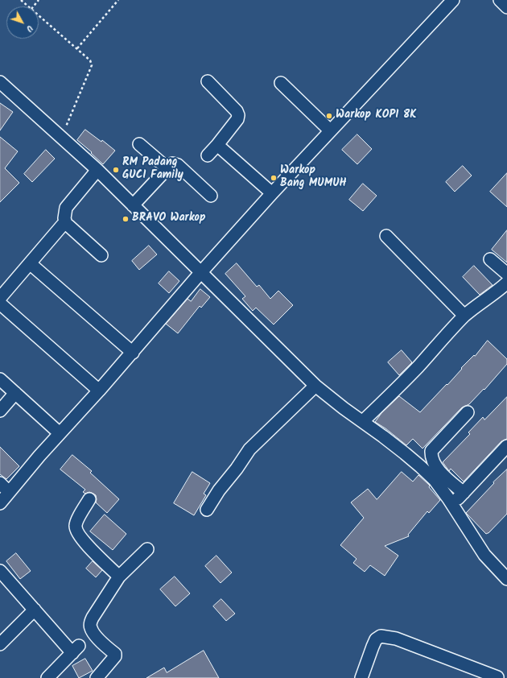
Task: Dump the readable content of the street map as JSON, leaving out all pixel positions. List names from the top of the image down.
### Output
{
  "places": [
    "Warkop KOPI 8K",
    "RM Padang GUCI Family",
    "Warkop Bang MUMUH",
    "BRAVO Warkop"
  ],
  "north": "bottom right"
}
